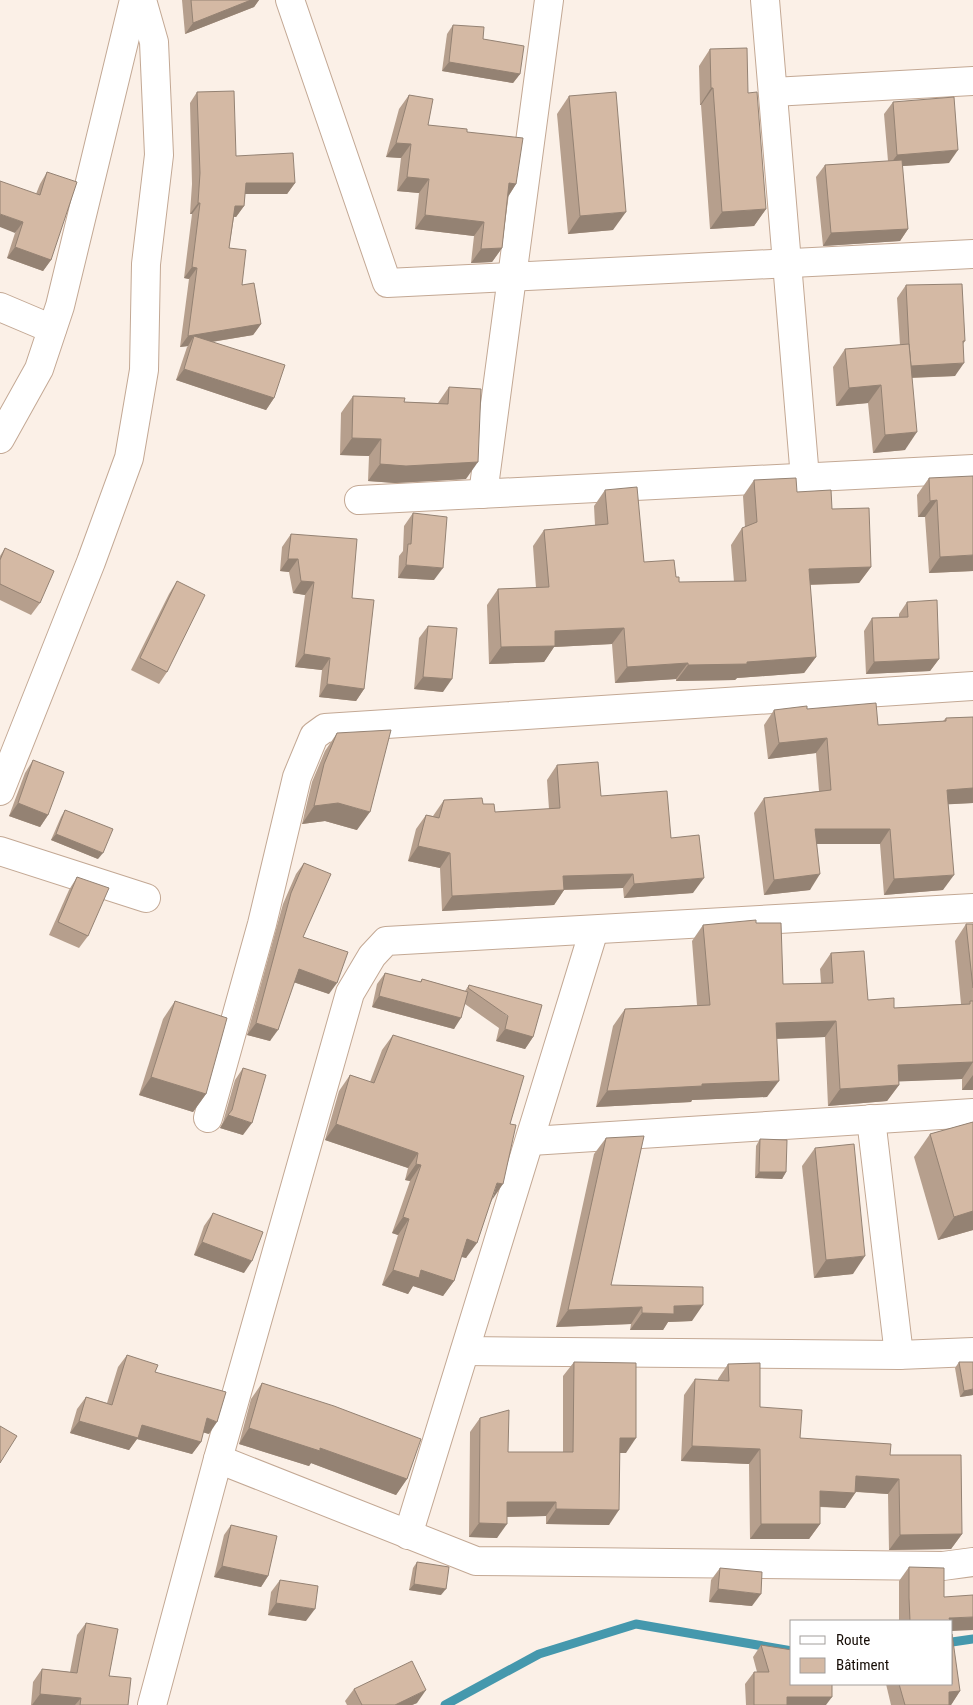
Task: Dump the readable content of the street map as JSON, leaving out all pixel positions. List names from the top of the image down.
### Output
{
  "legend": ["Route", "Bâtiment"]
}
